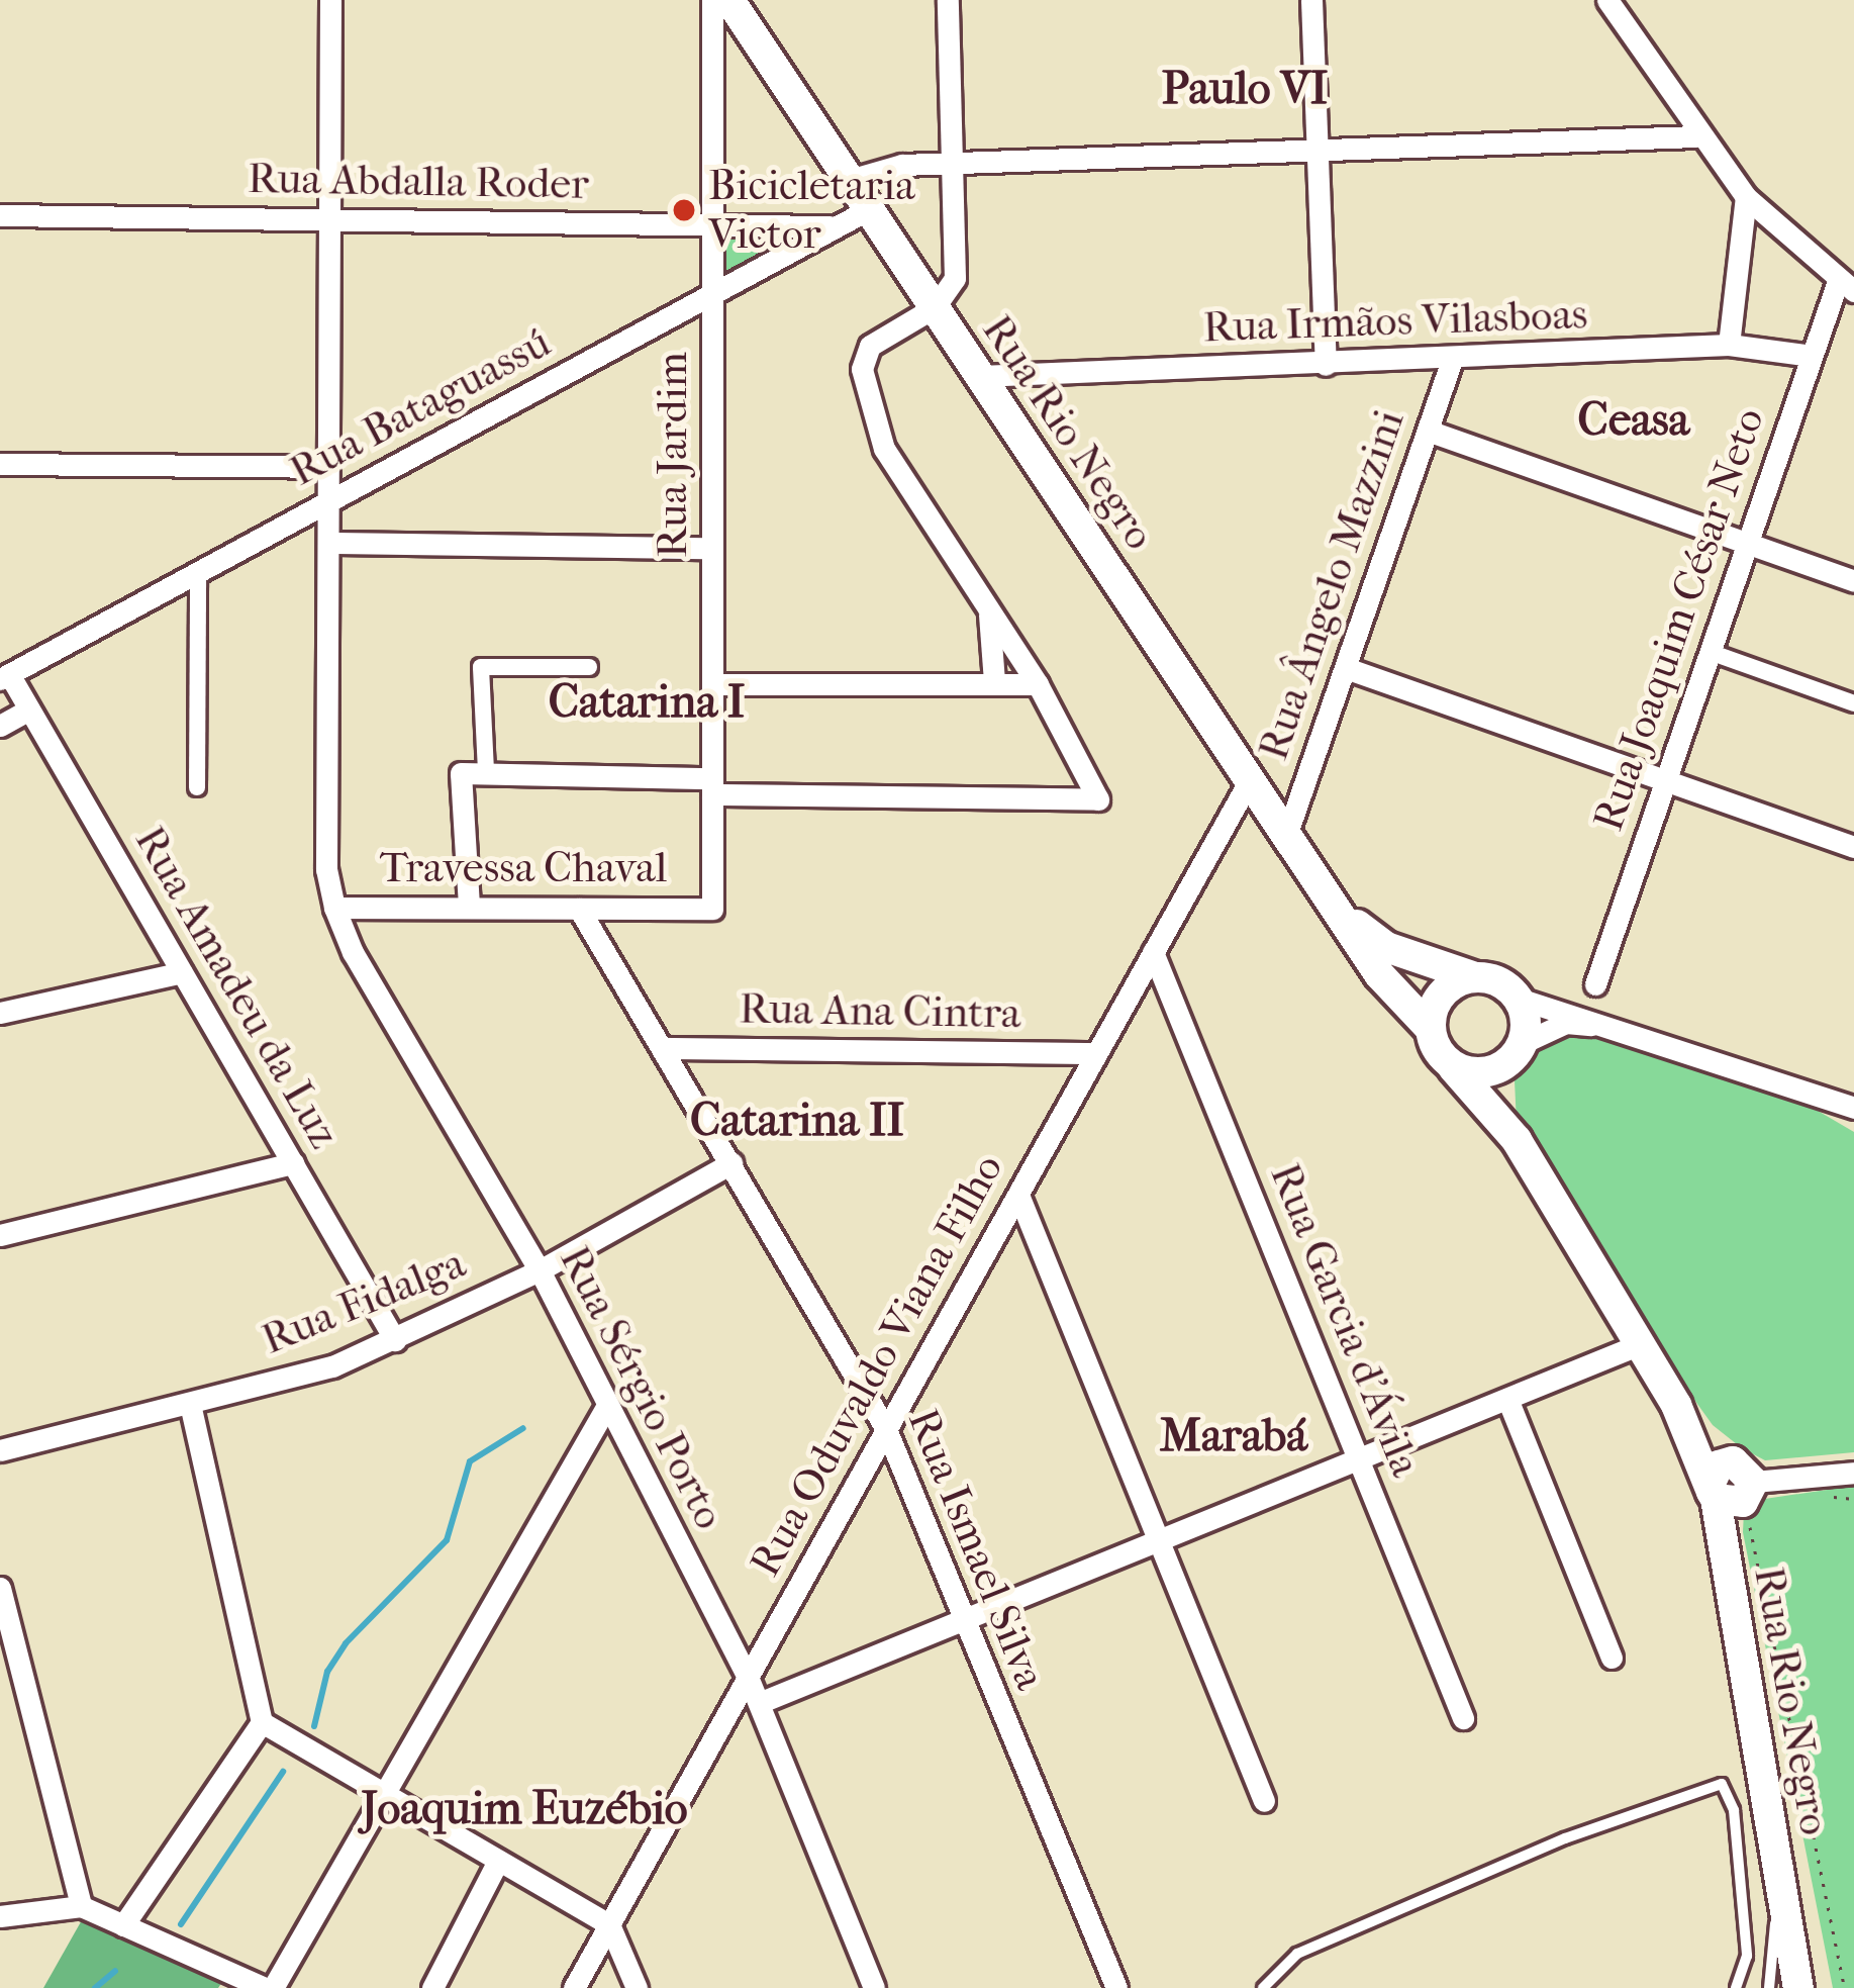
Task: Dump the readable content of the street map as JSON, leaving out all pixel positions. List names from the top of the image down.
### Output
{
  "streets": {
    "main road": ["Rua Rio Negro"],
    "street": [
      "Rua Abdalla Roder",
      "Rua Irmãos Vilasboas",
      "Rua Bataguassú",
      "Rua Jardim",
      "Rua Ângelo Mazzini",
      "Rua Joaquim César Neto",
      "Travessa Chaval",
      "Rua Amadeu da Luz",
      "Rua Ana Cintra",
      "Rua Fidalga",
      "Rua Garcia d'Ávila",
      "Rua Oduvaldo Viana Filho",
      "Rua Sérgio Porto",
      "Rua Ismael Silva"
    ]
  },
  "crossings": [
    ["Rua Abdalla Roder", "Rua Bataguassú"],
    ["Rua Abdalla Roder", "Rua Jardim"],
    ["Rua Abdalla Roder", "Rua Sérgio Porto"],
    ["Rua Irmãos Vilasboas", "Rua Rio Negro"],
    ["Rua Irmãos Vilasboas", "Rua Ângelo Mazzini"],
    ["Rua Irmãos Vilasboas", "Rua Joaquim César Neto"],
    ["Rua Bataguassú", "Rua Rio Negro"],
    ["Rua Bataguassú", "Rua Jardim"],
    ["Rua Bataguassú", "Rua Amadeu da Luz"],
    ["Rua Bataguassú", "Rua Sérgio Porto"],
    ["Rua Rio Negro", "Rua Ângelo Mazzini"],
    ["Rua Rio Negro", "Rua Oduvaldo Viana Filho"],
    ["Rua Jardim", "Travessa Chaval"],
    ["Travessa Chaval", "Rua Sérgio Porto"],
    ["Travessa Chaval", "Rua Ismael Silva"],
    ["Rua Amadeu da Luz", "Rua Fidalga"],
    ["Rua Ana Cintra", "Rua Oduvaldo Viana Filho"],
    ["Rua Ana Cintra", "Rua Ismael Silva"],
    ["Rua Fidalga", "Rua Sérgio Porto"],
    ["Rua Fidalga", "Rua Ismael Silva"],
    ["Rua Garcia d'Ávila", "Rua Oduvaldo Viana Filho"],
    ["Rua Oduvaldo Viana Filho", "Rua Sérgio Porto"],
    ["Rua Oduvaldo Viana Filho", "Rua Ismael Silva"]
  ],
  "districts": [
    "Paulo VI",
    "Ceasa",
    "Catarina I",
    "Catarina II",
    "Marabá",
    "Joaquim Euzébio"
  ],
  "places": ["Bicicletaria Victor"]
}
